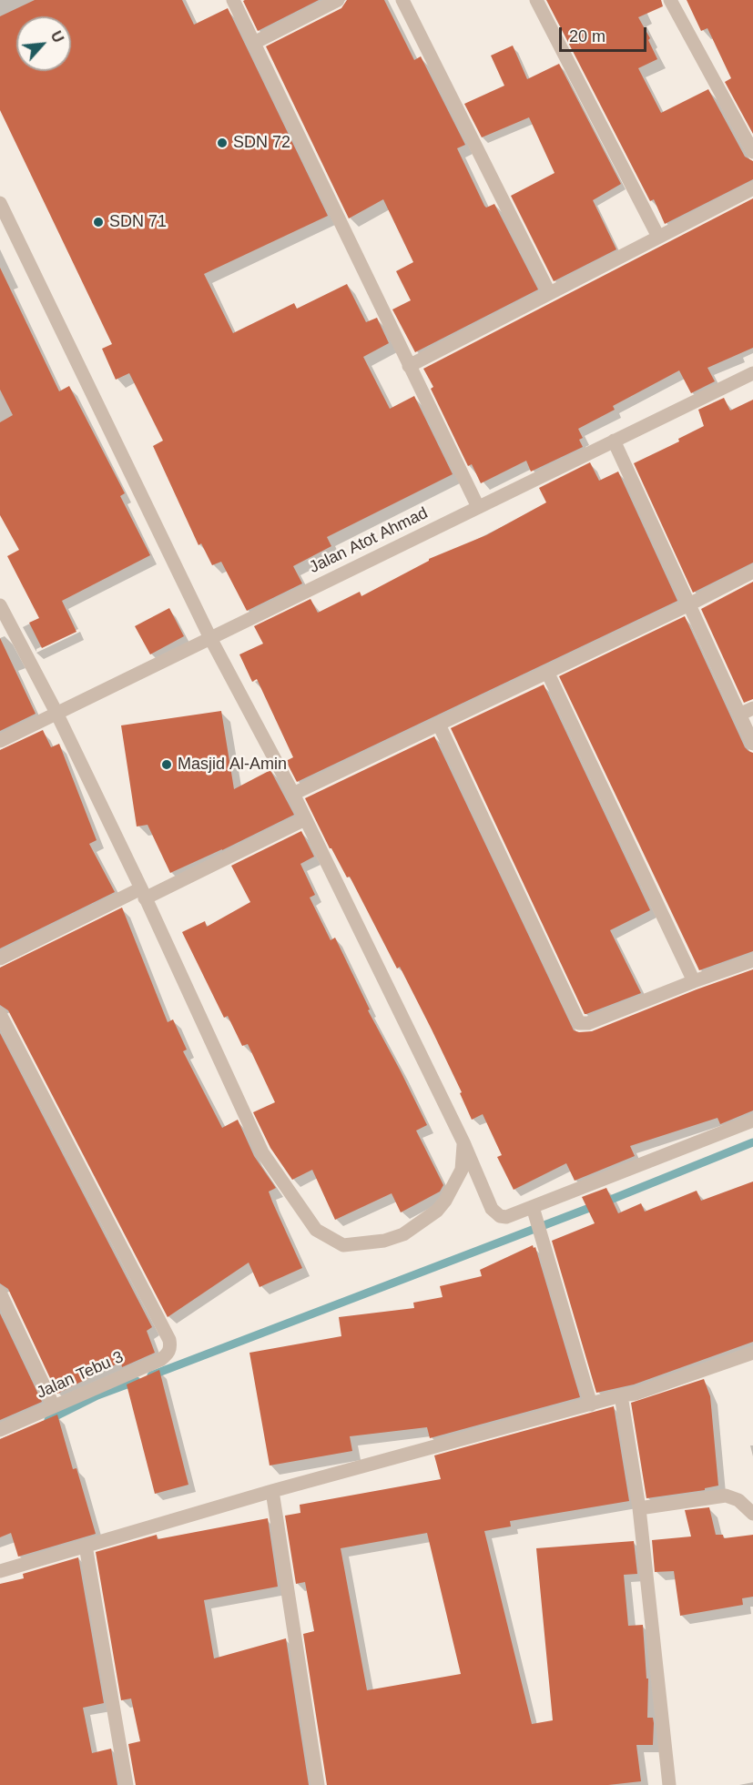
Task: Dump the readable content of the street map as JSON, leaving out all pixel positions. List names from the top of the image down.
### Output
{
  "streets": {
    "street": ["Jalan Atot Ahmad", "Jalan Tebu 3"]
  },
  "places": ["SDN 72", "SDN 71", "Masjid Al-Amin"],
  "scale_bar": "20 m",
  "north": "top right"
}
